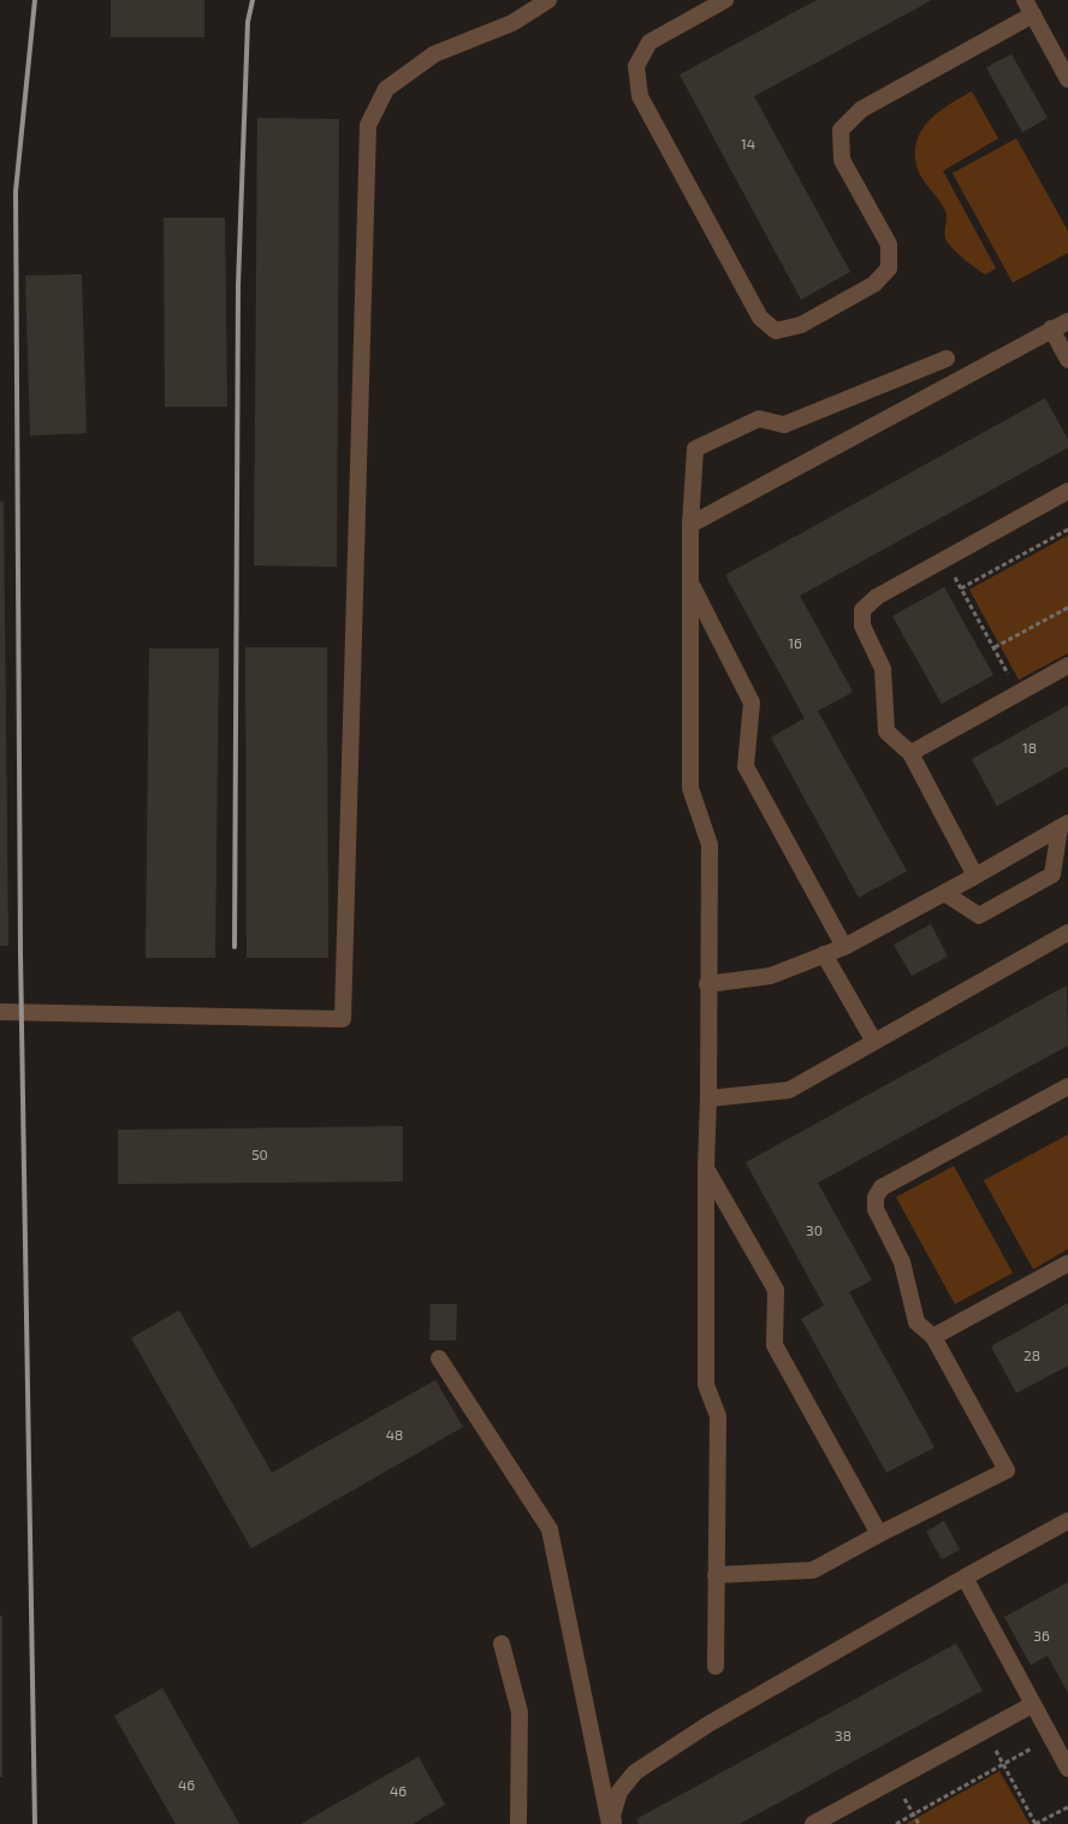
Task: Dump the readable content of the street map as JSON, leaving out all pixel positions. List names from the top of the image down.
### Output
{
  "house_numbers": [
    "14",
    "16",
    "18",
    "50",
    "30",
    "28",
    "48",
    "36",
    "38",
    "46",
    "46"
  ]
}
